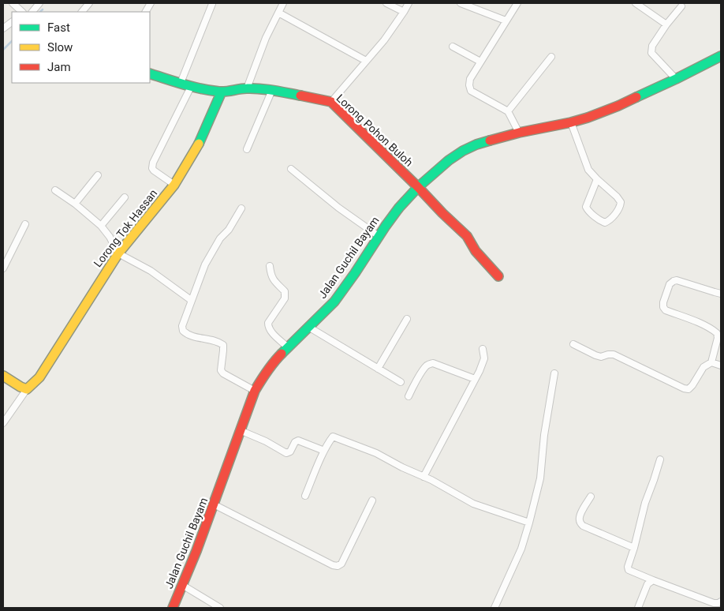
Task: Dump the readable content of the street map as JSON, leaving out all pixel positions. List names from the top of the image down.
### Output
{
  "streets": {
    "main road": ["Lorong Pohon Buloh", "Lorong Tok Hassan", "Jalan Guchil Bayam"]
  },
  "crossings": [
    ["Lorong Pohon Buloh", "Lorong Tok Hassan"],
    ["Lorong Pohon Buloh", "Jalan Guchil Bayam"]
  ],
  "legend": ["Fast", "Slow", "Jam"]
}
